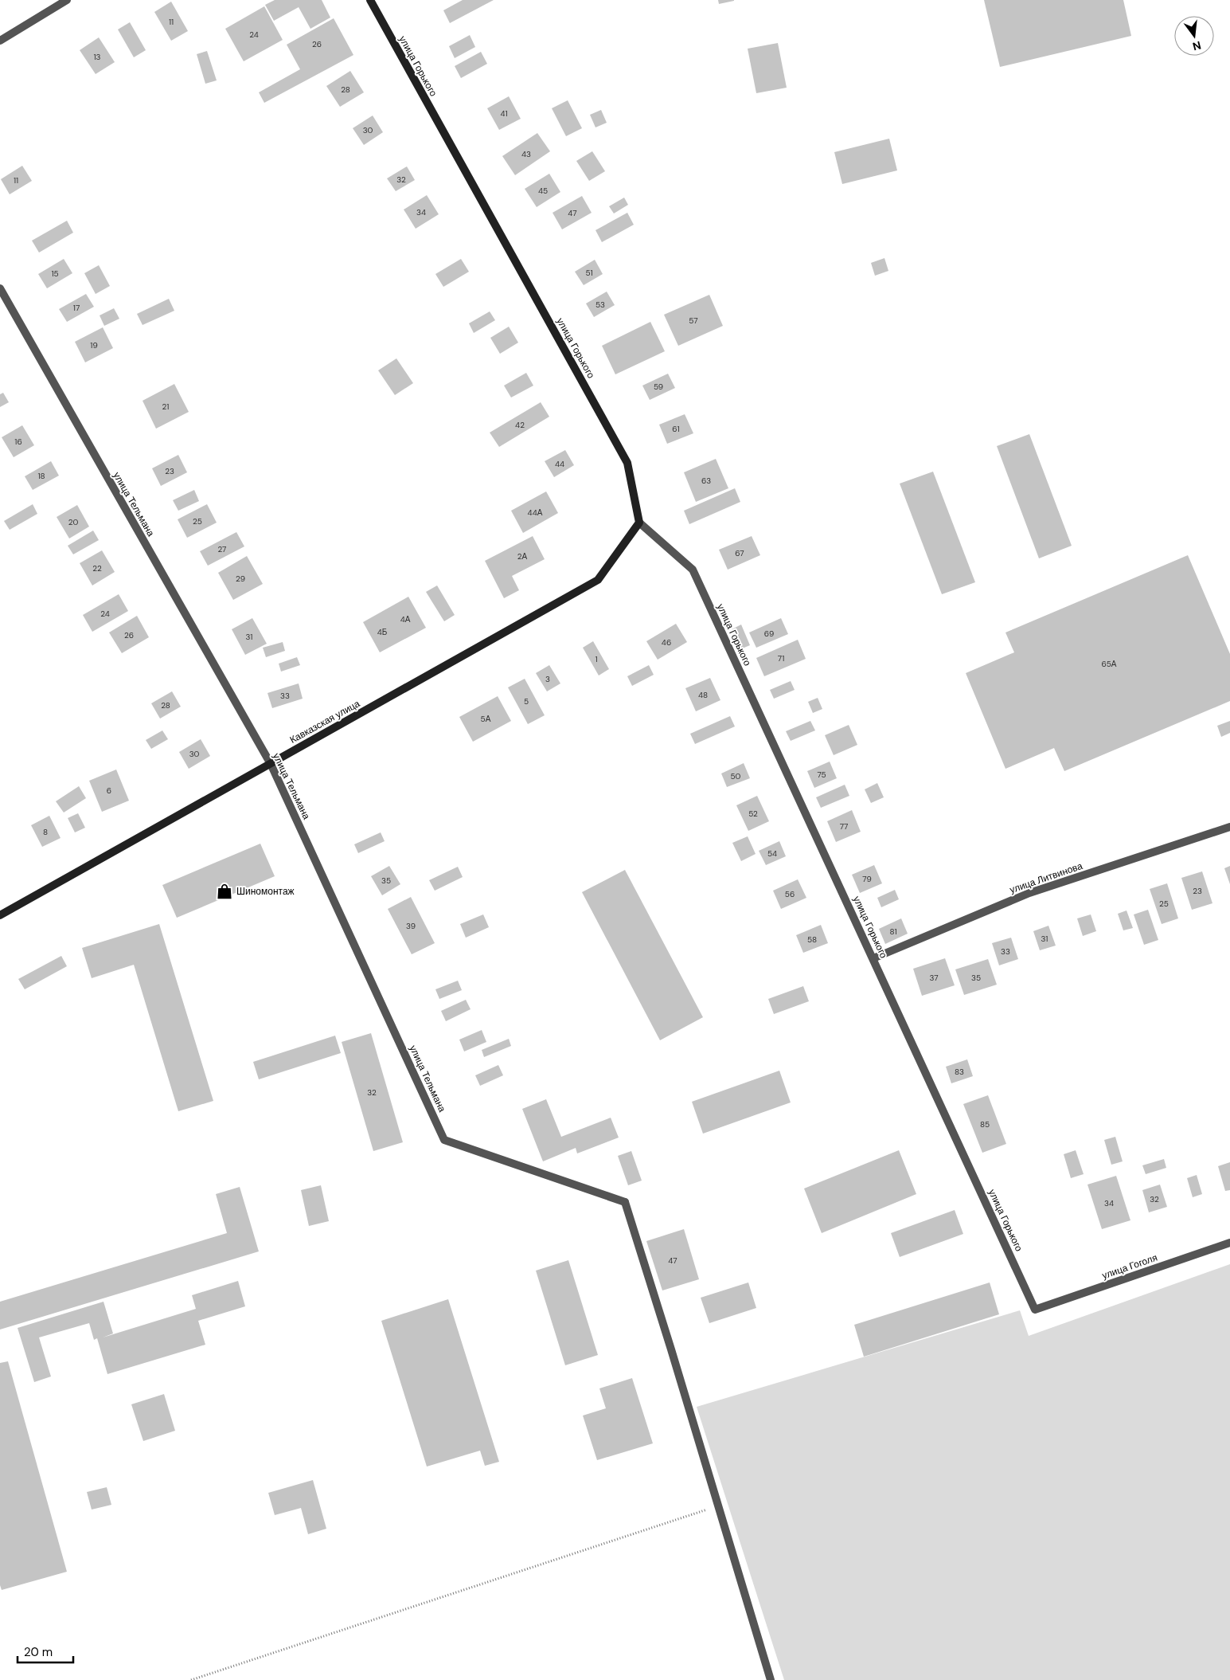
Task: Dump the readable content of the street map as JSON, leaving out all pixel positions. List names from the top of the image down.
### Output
{
  "streets": {
    "main road": ["улица Горького", "Кавказская улица"],
    "street": ["улица Тельмана", "улица Литвинова", "улица Гоголя"]
  },
  "crossings": [
    ["улица Горького", "Кавказская улица"],
    ["улица Горького", "улица Литвинова"],
    ["улица Горького", "улица Гоголя"],
    ["улица Тельмана", "Кавказская улица"]
  ],
  "places": {
    "shop": ["Шиномонтаж"]
  },
  "house_numbers": [
    "11",
    "24",
    "26",
    "13",
    "28",
    "41",
    "30",
    "43",
    "32",
    "11",
    "45",
    "34",
    "47",
    "51",
    "15",
    "53",
    "17",
    "57",
    "19",
    "59",
    "21",
    "42",
    "61",
    "16",
    "44",
    "23",
    "18",
    "63",
    "44А",
    "25",
    "20",
    "27",
    "67",
    "2А",
    "22",
    "29",
    "24",
    "4А",
    "4Б",
    "69",
    "26",
    "31",
    "46",
    "71",
    "1",
    "65А",
    "3",
    "48",
    "33",
    "5",
    "28",
    "5А",
    "30",
    "75",
    "50",
    "6",
    "52",
    "77",
    "8",
    "54",
    "79",
    "35",
    "23",
    "56",
    "25",
    "39",
    "81",
    "31",
    "58",
    "33",
    "37",
    "35",
    "83",
    "32",
    "85",
    "32",
    "34",
    "47"
  ],
  "scale_bar": "20 m",
  "north": "bottom"
}
